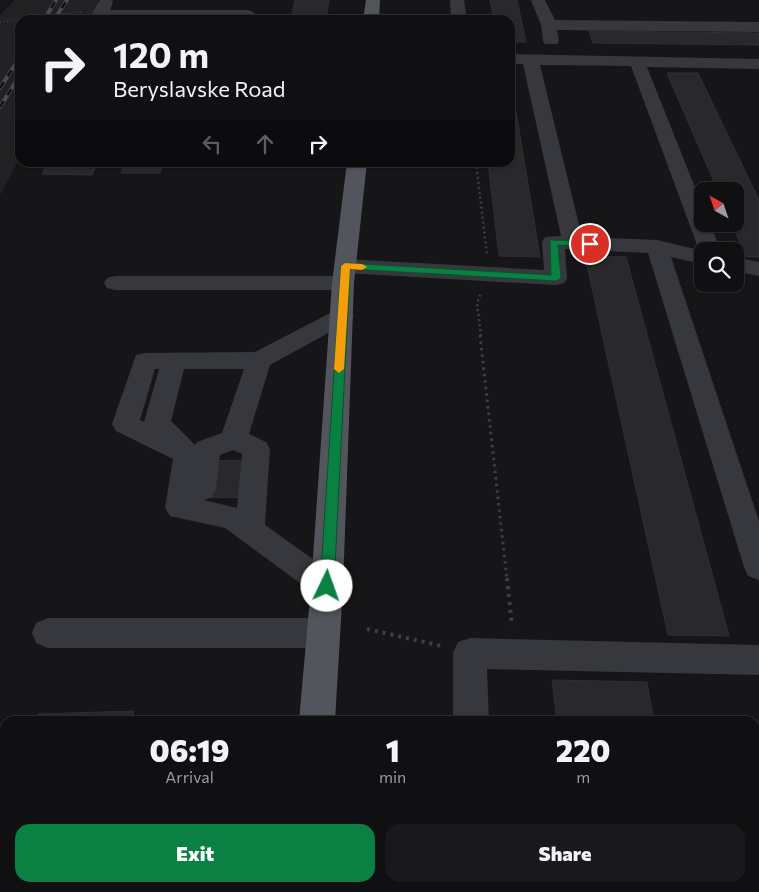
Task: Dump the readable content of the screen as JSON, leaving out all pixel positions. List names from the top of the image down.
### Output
{
  "north": "top left",
  "page": {
    "turn": ["120 m", "Beryslavske Road"],
    "eta": [
      "06:19",
      "Arrival",
      "1",
      "min",
      "220",
      "m"
    ],
    "buttons": ["Exit", "Share"]
  }
}
